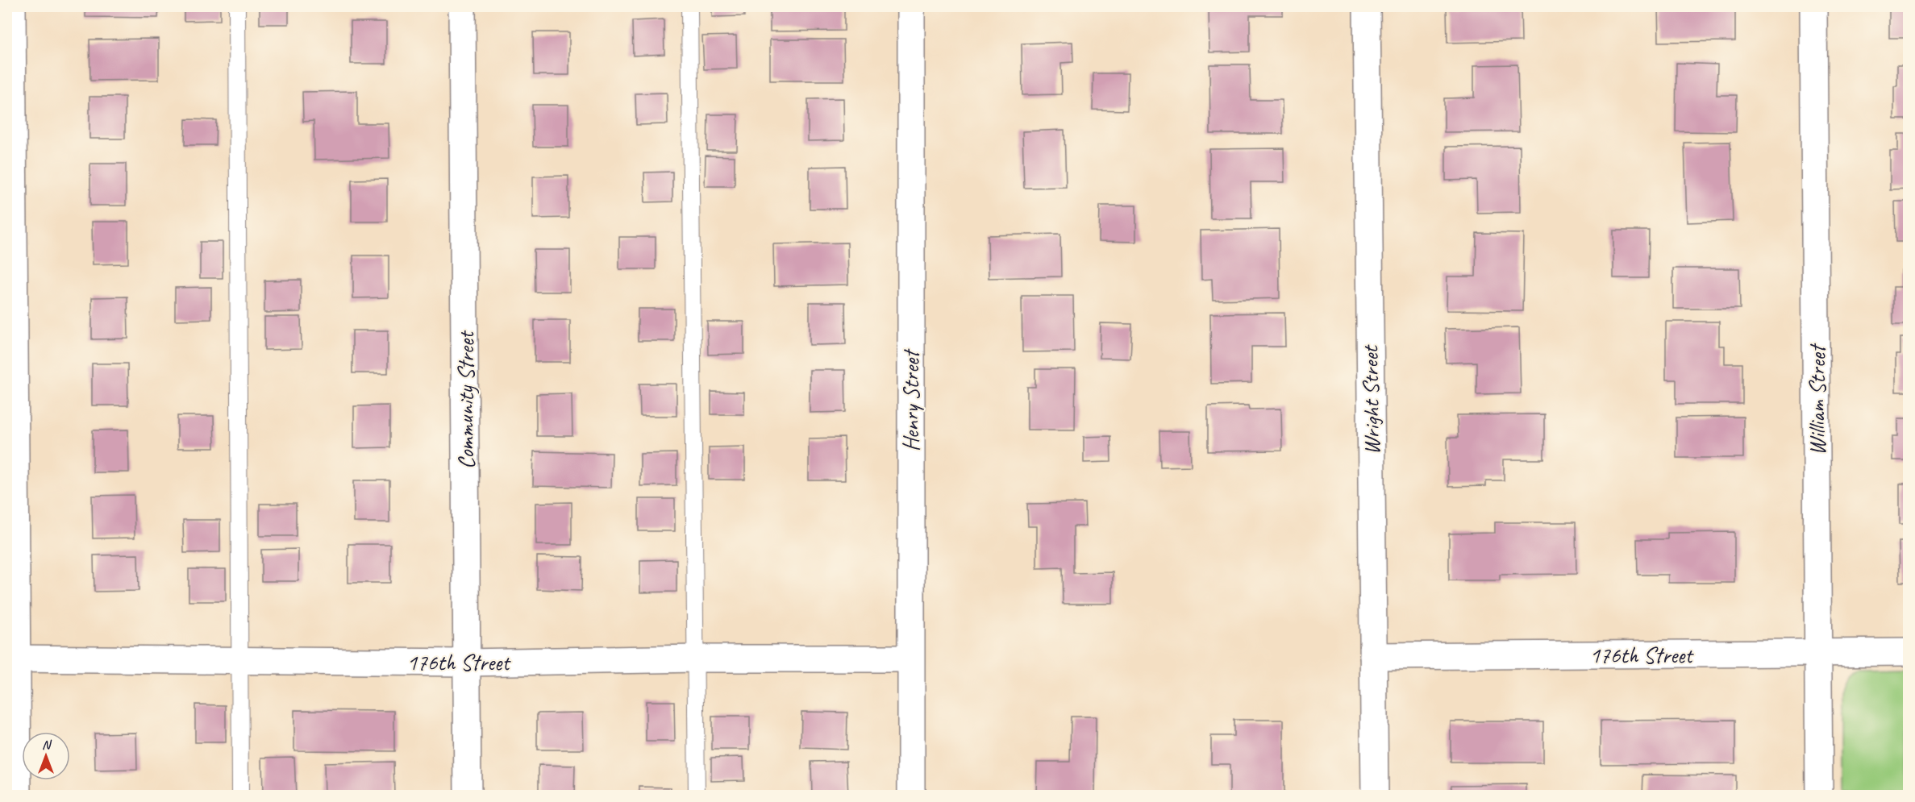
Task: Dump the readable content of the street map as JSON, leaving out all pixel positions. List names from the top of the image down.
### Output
{
  "streets": {
    "street": [
      "Community Street",
      "Wright Street",
      "William Street",
      "Henry Street",
      "176th Street"
    ]
  },
  "crossings": [
    ["Community Street", "176th Street"],
    ["Wright Street", "176th Street"],
    ["William Street", "176th Street"],
    ["Henry Street", "176th Street"]
  ],
  "north": "top"
}
